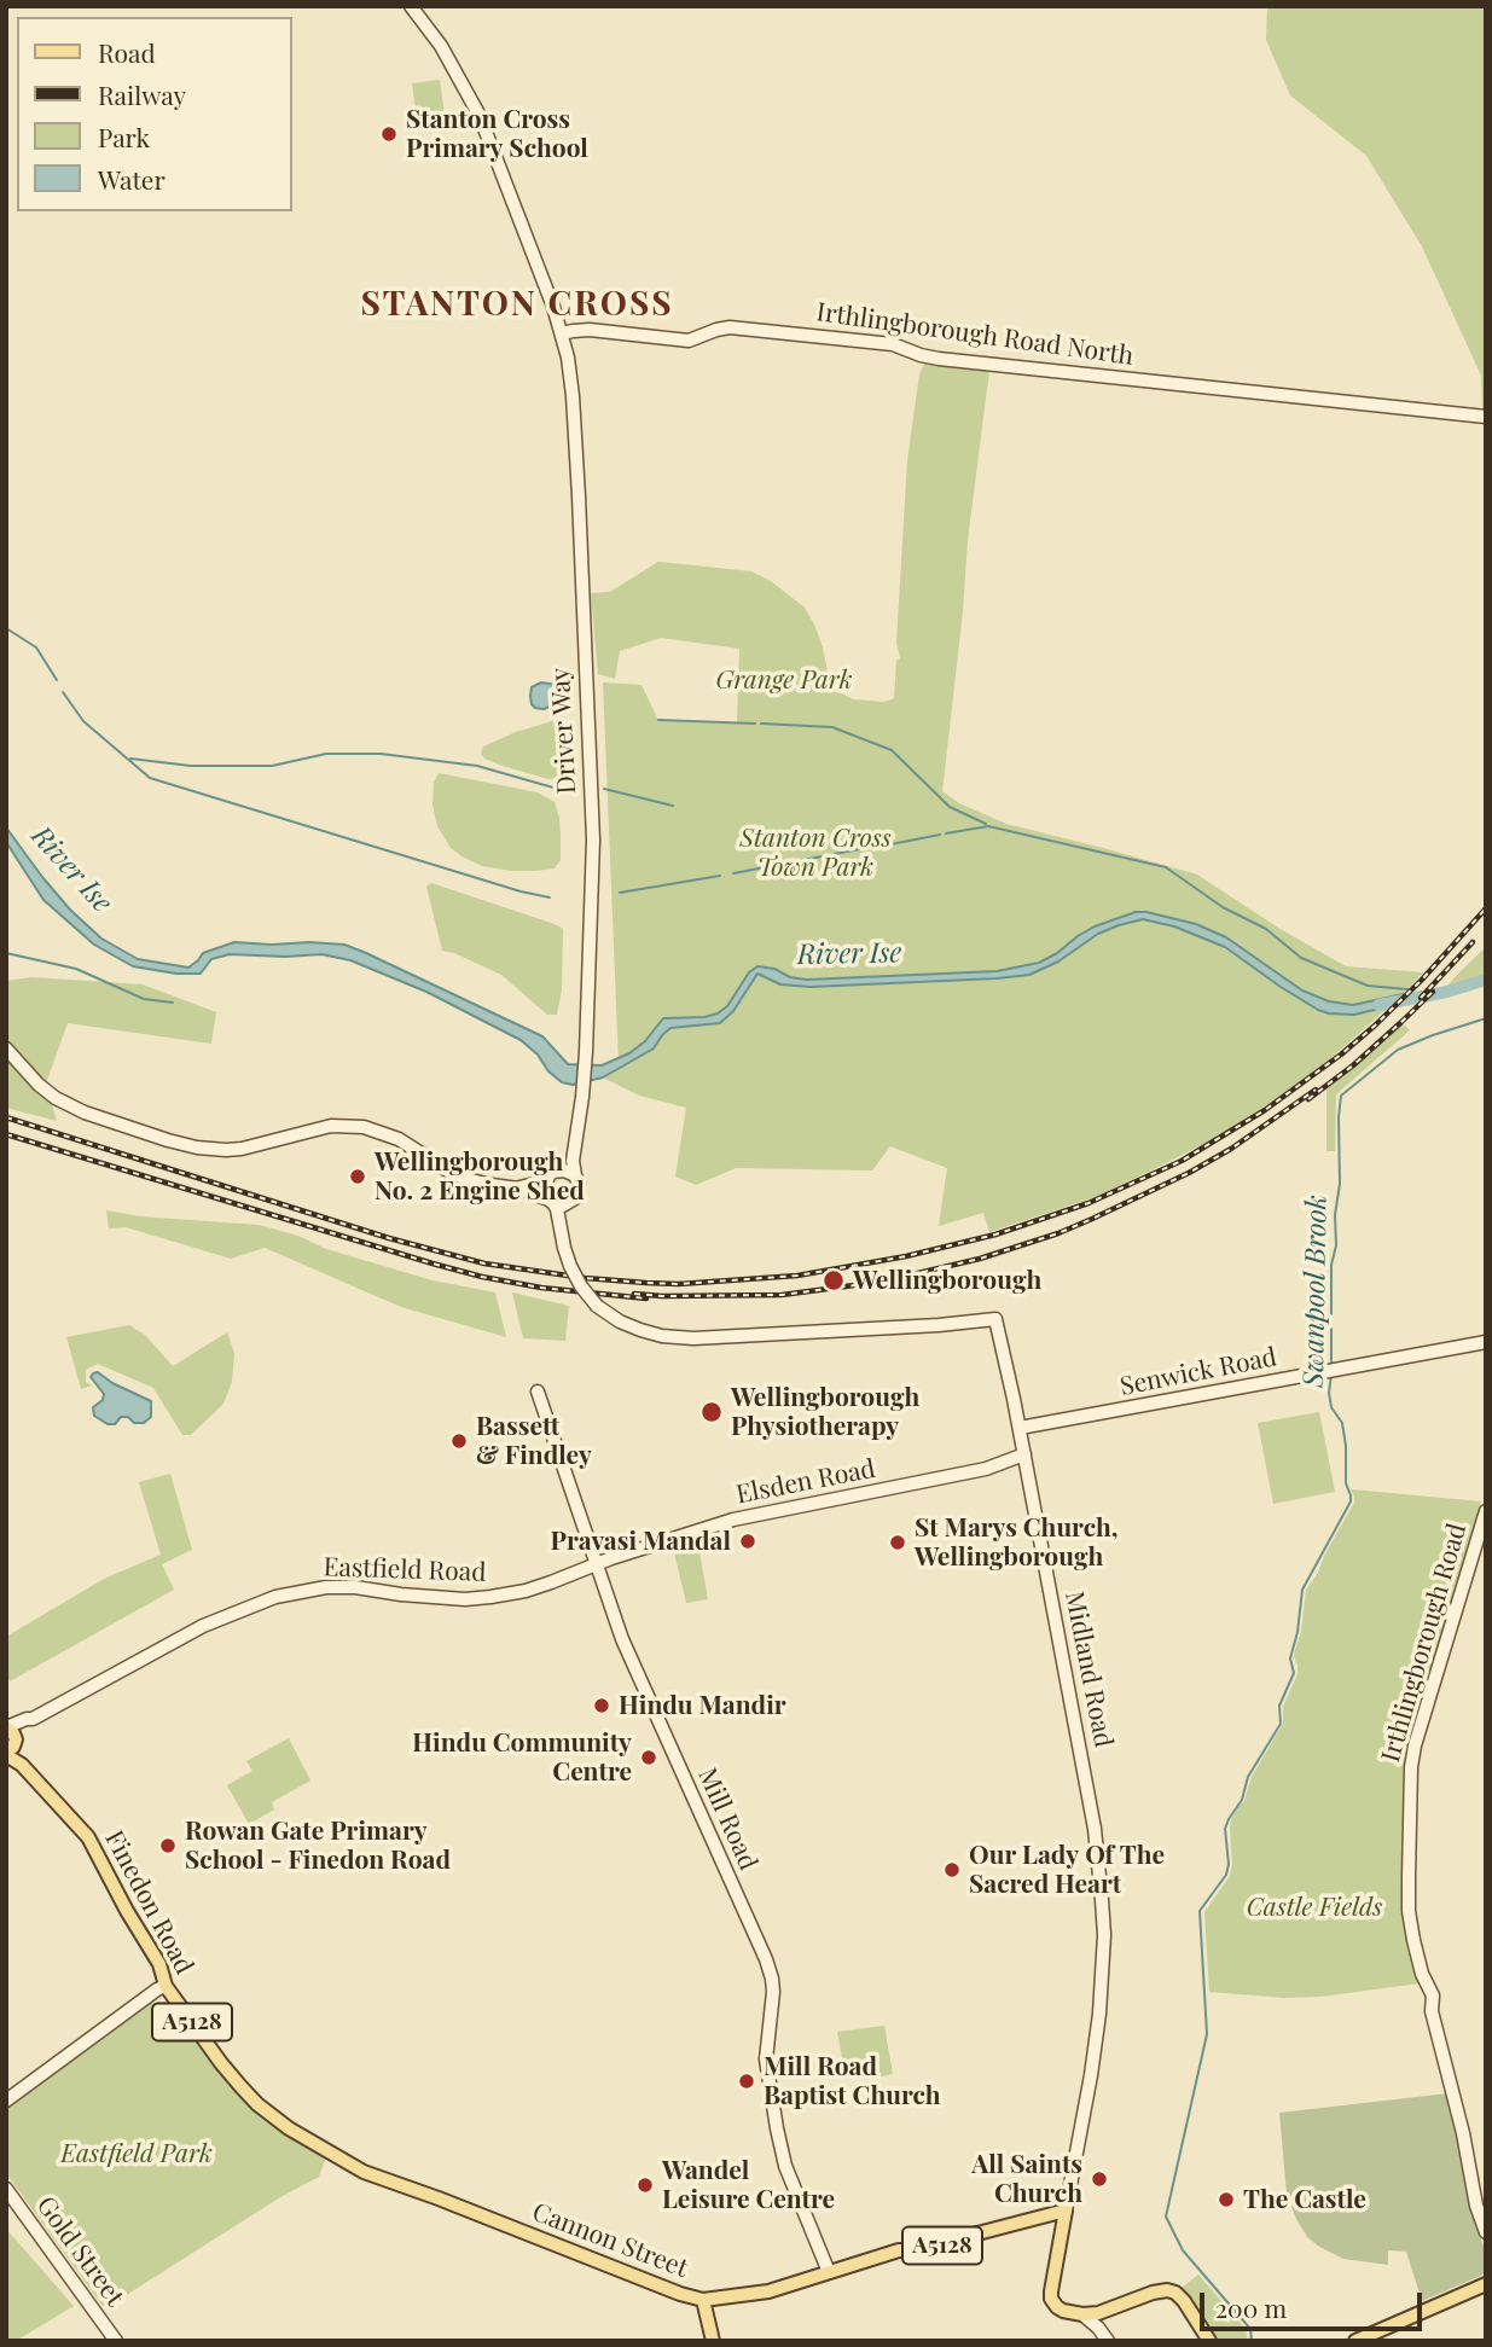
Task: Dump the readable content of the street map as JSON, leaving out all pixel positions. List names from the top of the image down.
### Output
{
  "streets": {
    "main road": [
      "Irthlingborough Road North",
      "Driver Way",
      "Senwick Road",
      "Elsden Road",
      "Eastfield Road",
      "Irthlingborough Road",
      "Midland Road",
      "Mill Road",
      "Finedon Road",
      "A5128",
      "Cannon Street",
      "Gold Street"
    ]
  },
  "crossings": [
    ["Irthlingborough Road North", "Driver Way"],
    ["Driver Way", "Midland Road"],
    ["Senwick Road", "Midland Road"],
    ["Elsden Road", "Eastfield Road"],
    ["Elsden Road", "Midland Road"],
    ["Elsden Road", "Mill Road"],
    ["Eastfield Road", "Mill Road"],
    ["Eastfield Road", "Finedon Road"],
    ["Midland Road", "A5128"],
    ["Mill Road", "A5128"],
    ["Mill Road", "Cannon Street"],
    ["Finedon Road", "Cannon Street"],
    ["A5128", "Cannon Street"]
  ],
  "districts": ["STANTON CROSS"],
  "water": ["River Ise", "Swanpool Brook"],
  "parks": [
    "Grange Park",
    "Stanton Cross Town Park",
    "Castle Fields",
    "Eastfield Park"
  ],
  "places": [
    "Stanton Cross Primary School",
    "Wellingborough No. 2 Engine Shed",
    "Wellingborough",
    "Wellingborough Physiotherapy",
    "Bassett & Findley",
    "Pravasi Mandal",
    "St Marys Church, Wellingborough",
    "Hindu Mandir",
    "Hindu Community Centre",
    "Rowan Gate Primary School - Finedon Road",
    "Our Lady Of The Sacred Heart",
    "Mill Road Baptist Church",
    "All Saints Church",
    "Wandel Leisure Centre",
    "The Castle"
  ],
  "legend": [
    "Road",
    "Railway",
    "Park",
    "Water"
  ],
  "scale_bar": "200 m"
}
